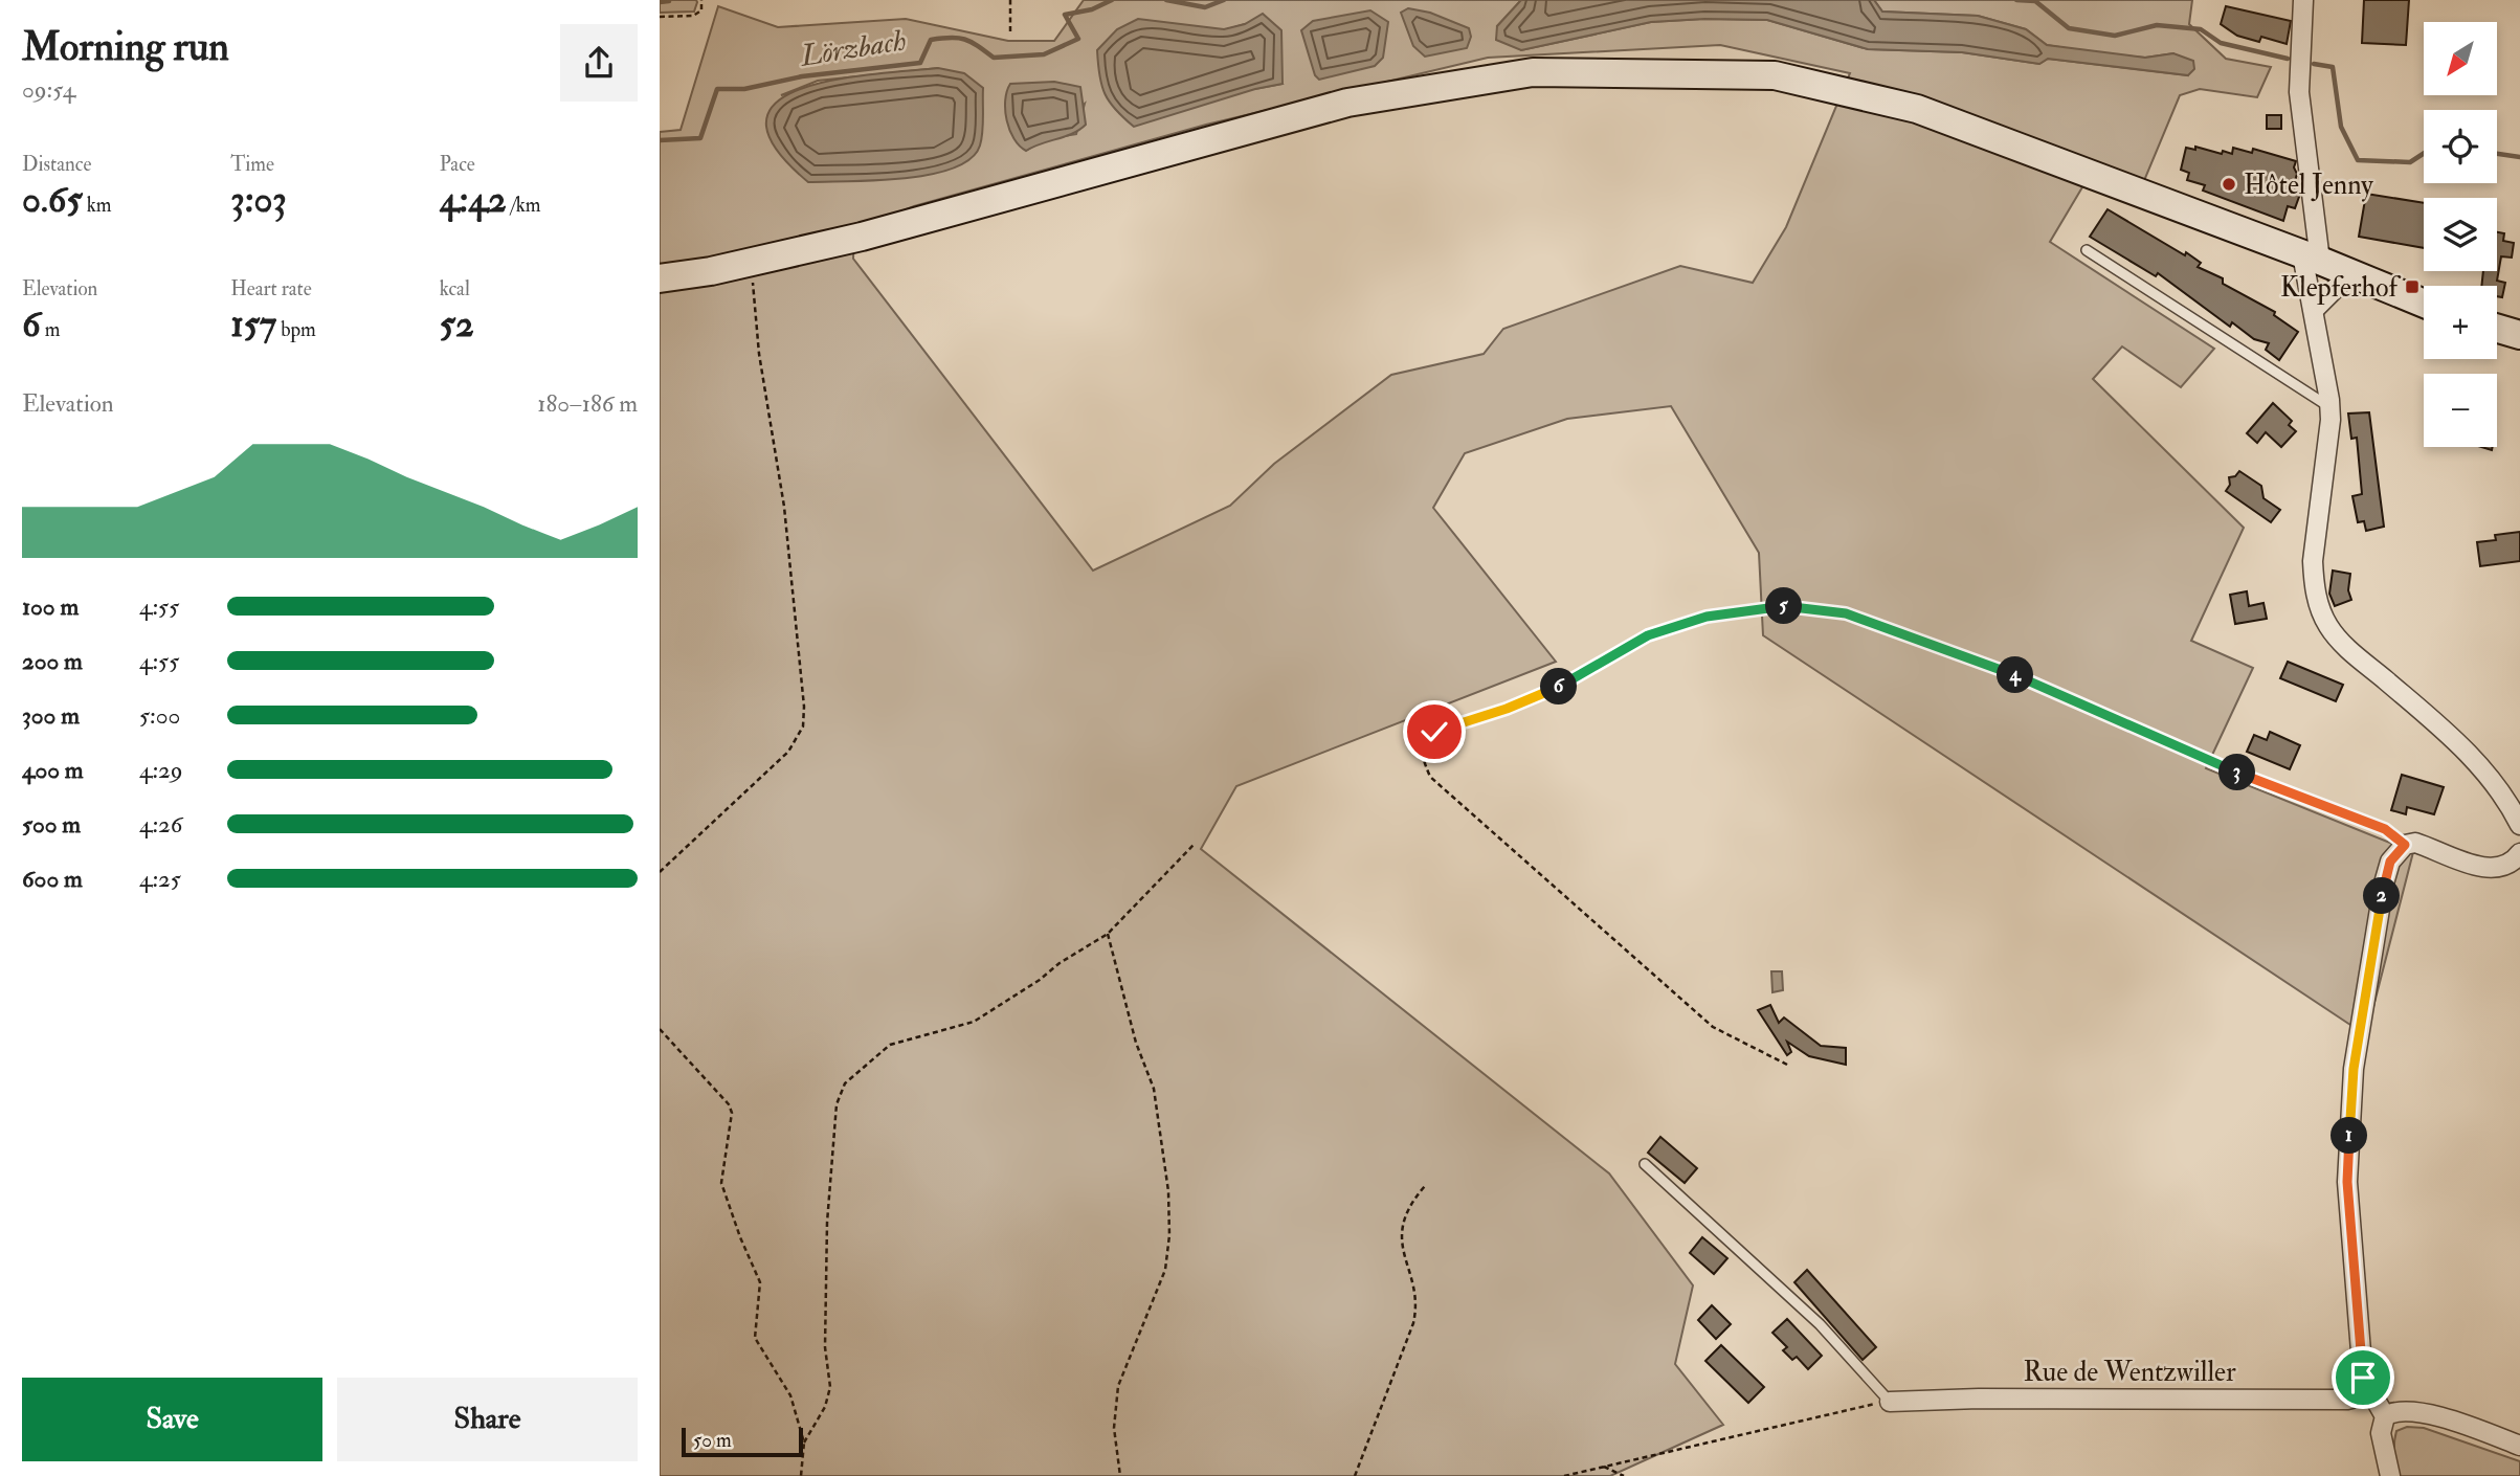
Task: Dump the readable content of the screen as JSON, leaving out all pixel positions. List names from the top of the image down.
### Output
{
  "streets": {
    "street": ["Rue de Wentzwiller"]
  },
  "water": ["Lörzbach"],
  "places": {
    "other": ["Hôtel Jenny"],
    "transit": ["Klepferhof"]
  },
  "scale_bar": "50 m",
  "north": "bottom left",
  "page": {
    "heading": ["Morning run", "09:54"],
    "map_buttons": ["+", "−"],
    "stats": [
      ["Distance", "0.65 km"],
      ["Time", "3:03"],
      ["Pace", "4:42 /km"],
      ["Elevation", "6 m"],
      ["Heart rate", "157 bpm"],
      ["kcal", "52"]
    ],
    "chart": ["Elevation", "180–186 m"],
    "list": [
      {
        "name": "100 m",
        "note": "4:55"
      },
      {
        "name": "200 m",
        "note": "4:55"
      },
      {
        "name": "300 m",
        "note": "5:00"
      },
      {
        "name": "400 m",
        "note": "4:29"
      },
      {
        "name": "500 m",
        "note": "4:26"
      },
      {
        "name": "600 m",
        "note": "4:25"
      }
    ],
    "pins": [
      "5",
      "4",
      "6",
      "3",
      "2",
      "1"
    ],
    "buttons": ["Save", "Share"],
    "scale": "50 m"
  }
}
